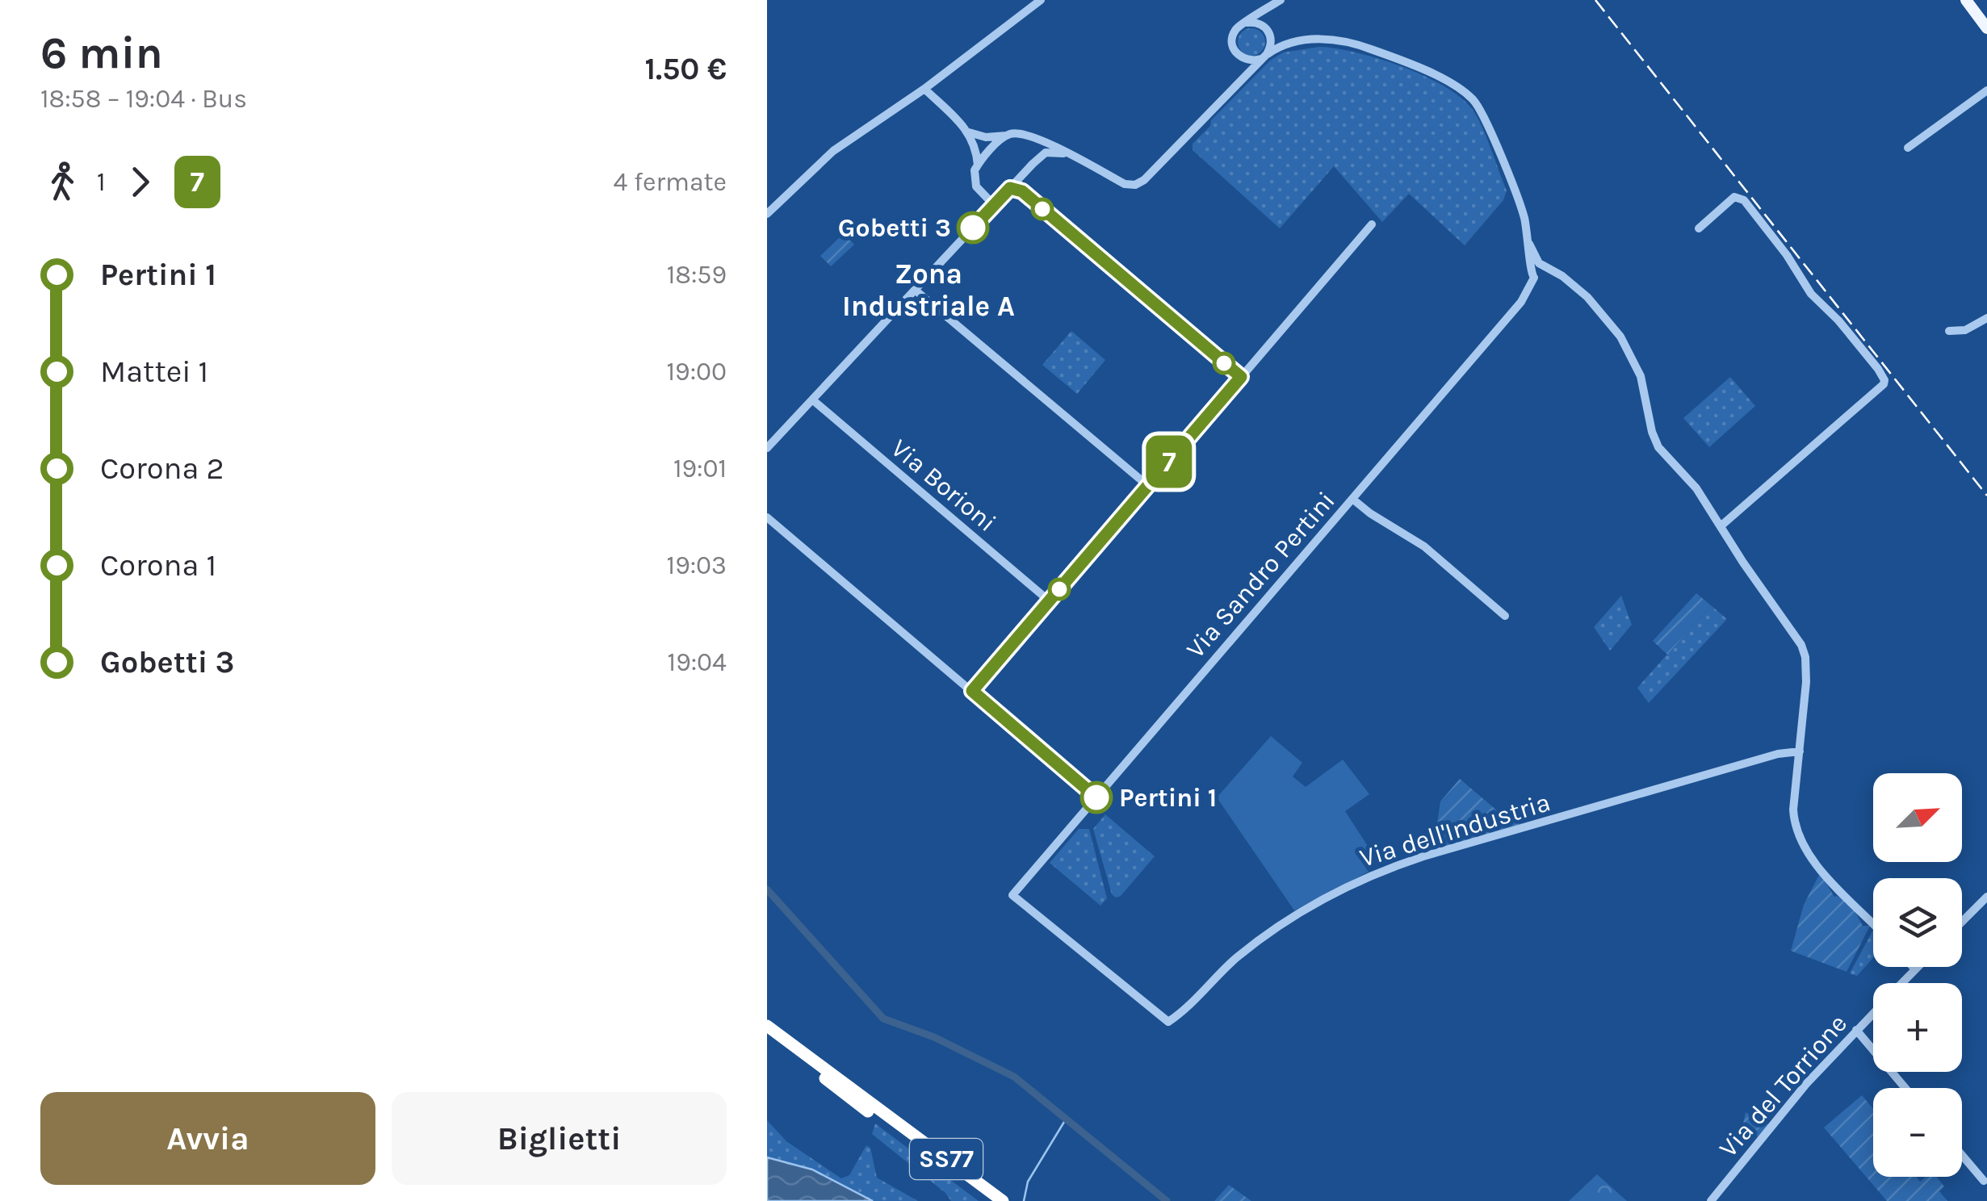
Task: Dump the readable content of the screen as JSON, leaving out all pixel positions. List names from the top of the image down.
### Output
{
  "streets": {
    "highway": ["SS77"],
    "street": [
      "Via Borioni",
      "Via Sandro Pertini",
      "Via dell'Industria",
      "Via del Torrione"
    ]
  },
  "crossings": [
    ["Via Sandro Pertini", "Via dell'Industria"]
  ],
  "districts": ["Zona Industriale A"],
  "places": ["Gobetti 3", "Pertini 1"],
  "lines": ["bus line 7"],
  "north": "top right",
  "page": {
    "heading": ["6 min", "18:58 – 19:04 · Bus", "1.50 €"],
    "on_map": "7",
    "legs": ["1", "7", "4 fermate"],
    "list": [
      {
        "name": "Pertini 1",
        "value": "18:59"
      },
      {
        "name": "Mattei 1",
        "value": "19:00"
      },
      {
        "name": "Corona 2",
        "value": "19:01"
      },
      {
        "name": "Corona 1",
        "value": "19:03"
      },
      {
        "name": "Gobetti 3",
        "value": "19:04"
      }
    ],
    "map_buttons": ["+", "−"],
    "buttons": ["Avvia", "Biglietti"]
  }
}
